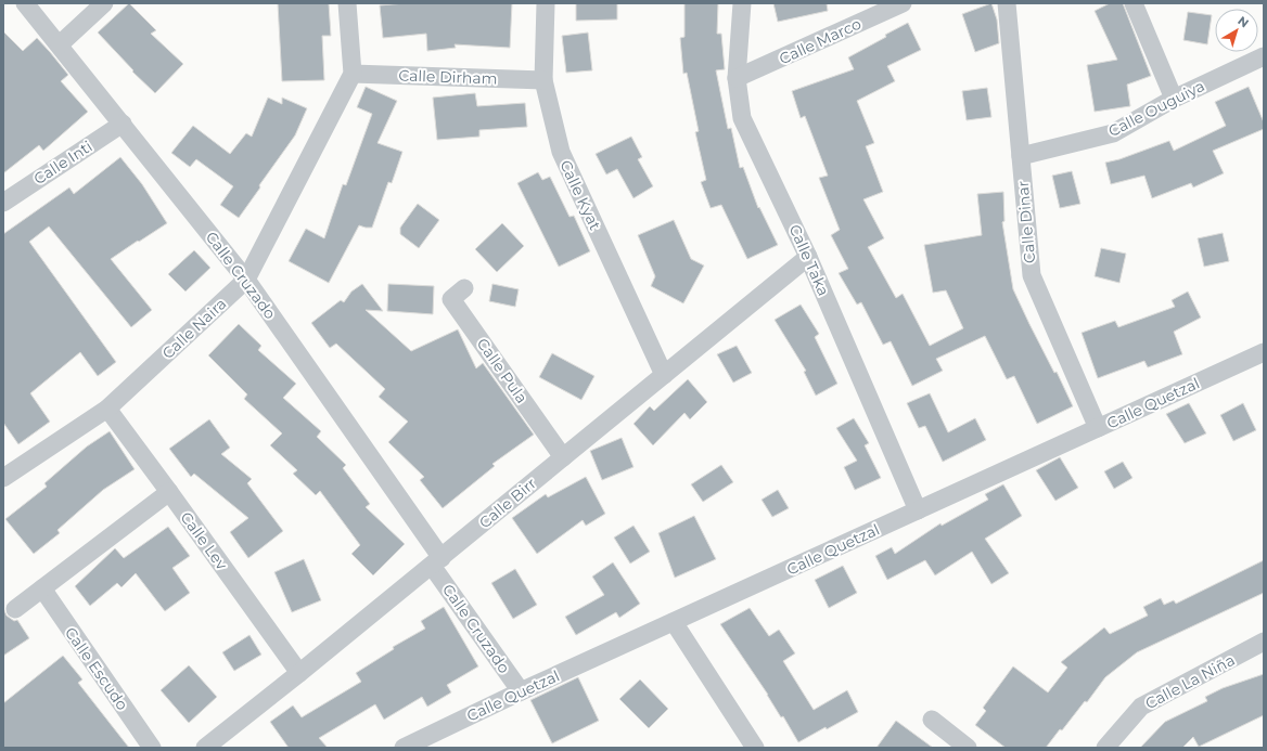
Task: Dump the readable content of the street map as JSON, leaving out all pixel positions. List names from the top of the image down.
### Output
{
  "streets": {
    "street": [
      "Calle Marco",
      "Calle Dirham",
      "Calle Ouguiya",
      "Calle Inti",
      "Calle Kyat",
      "Calle Dinar",
      "Calle Taka",
      "Calle Cruzado",
      "Calle Naira",
      "Calle Pula",
      "Calle Quetzal",
      "Calle Birr",
      "Calle Lev",
      "Calle Escudo",
      "Calle La Niña"
    ]
  },
  "crossings": [
    ["Calle Marco", "Calle Taka"],
    ["Calle Dirham", "Calle Kyat"],
    ["Calle Dirham", "Calle Naira"],
    ["Calle Ouguiya", "Calle Dinar"],
    ["Calle Inti", "Calle Cruzado"],
    ["Calle Kyat", "Calle Birr"],
    ["Calle Dinar", "Calle Quetzal"],
    ["Calle Taka", "Calle Quetzal"],
    ["Calle Taka", "Calle Birr"],
    ["Calle Cruzado", "Calle Naira"],
    ["Calle Cruzado", "Calle Quetzal"],
    ["Calle Cruzado", "Calle Birr"],
    ["Calle Naira", "Calle Lev"],
    ["Calle Pula", "Calle Birr"],
    ["Calle Birr", "Calle Lev"]
  ],
  "north": "top right"
}
